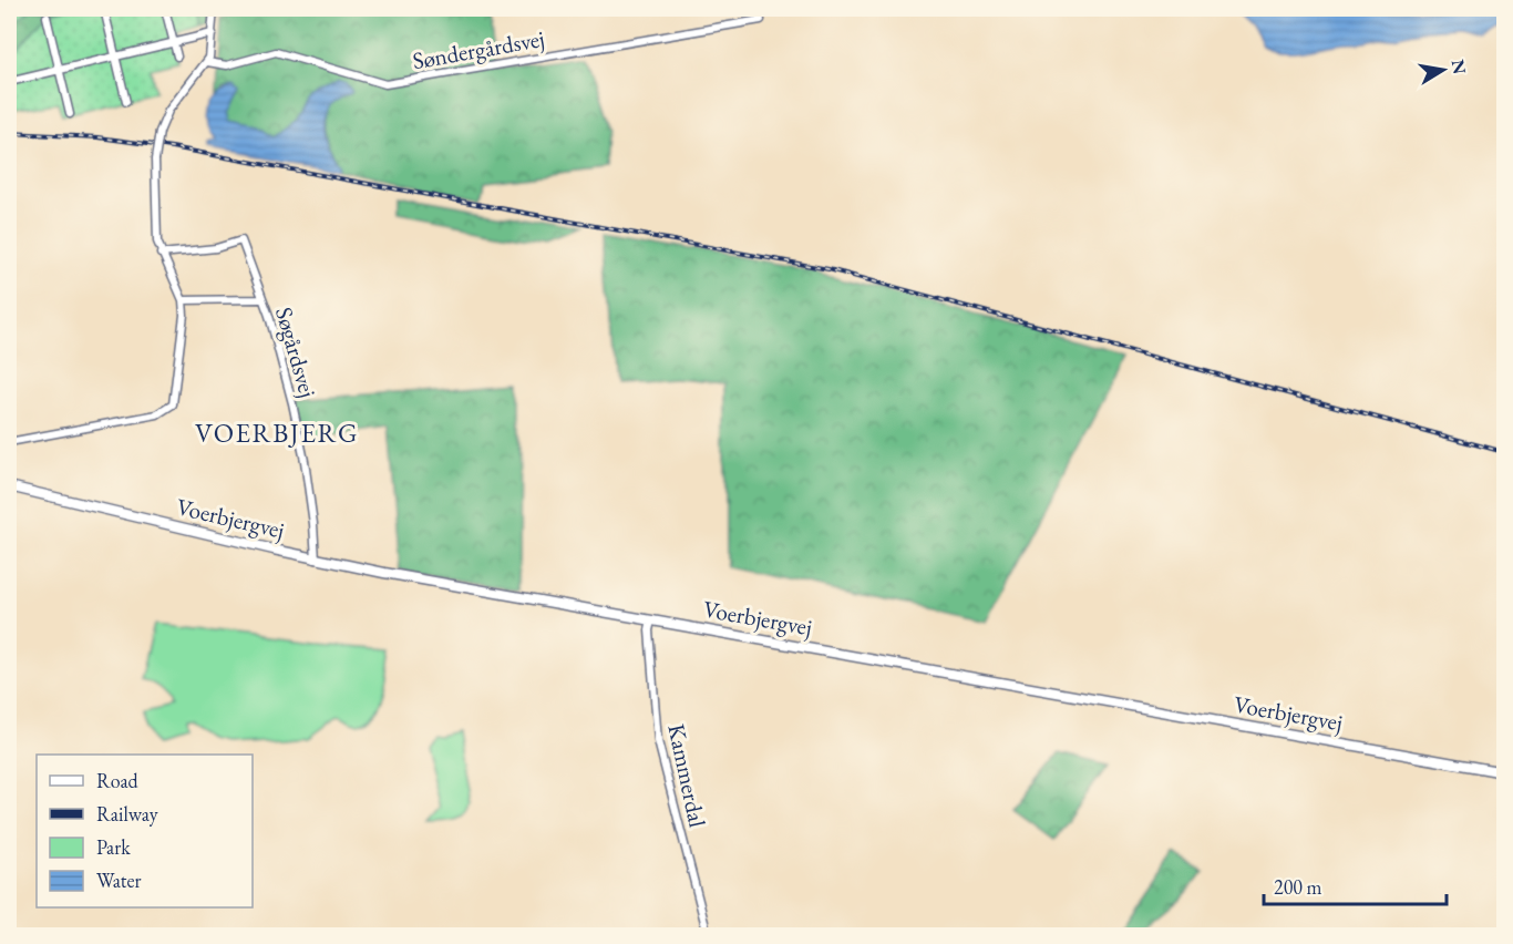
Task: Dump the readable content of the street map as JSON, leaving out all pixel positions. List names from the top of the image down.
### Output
{
  "streets": {
    "street": [
      "Søndergårdsvej",
      "Søgårdsvej",
      "Voerbjergvej",
      "Kammerdal"
    ]
  },
  "crossings": [
    ["Søgårdsvej", "Voerbjergvej"],
    ["Voerbjergvej", "Kammerdal"]
  ],
  "districts": ["VOERBJERG"],
  "legend": [
    "Road",
    "Railway",
    "Park",
    "Water"
  ],
  "scale_bar": "200 m",
  "north": "right"
}
